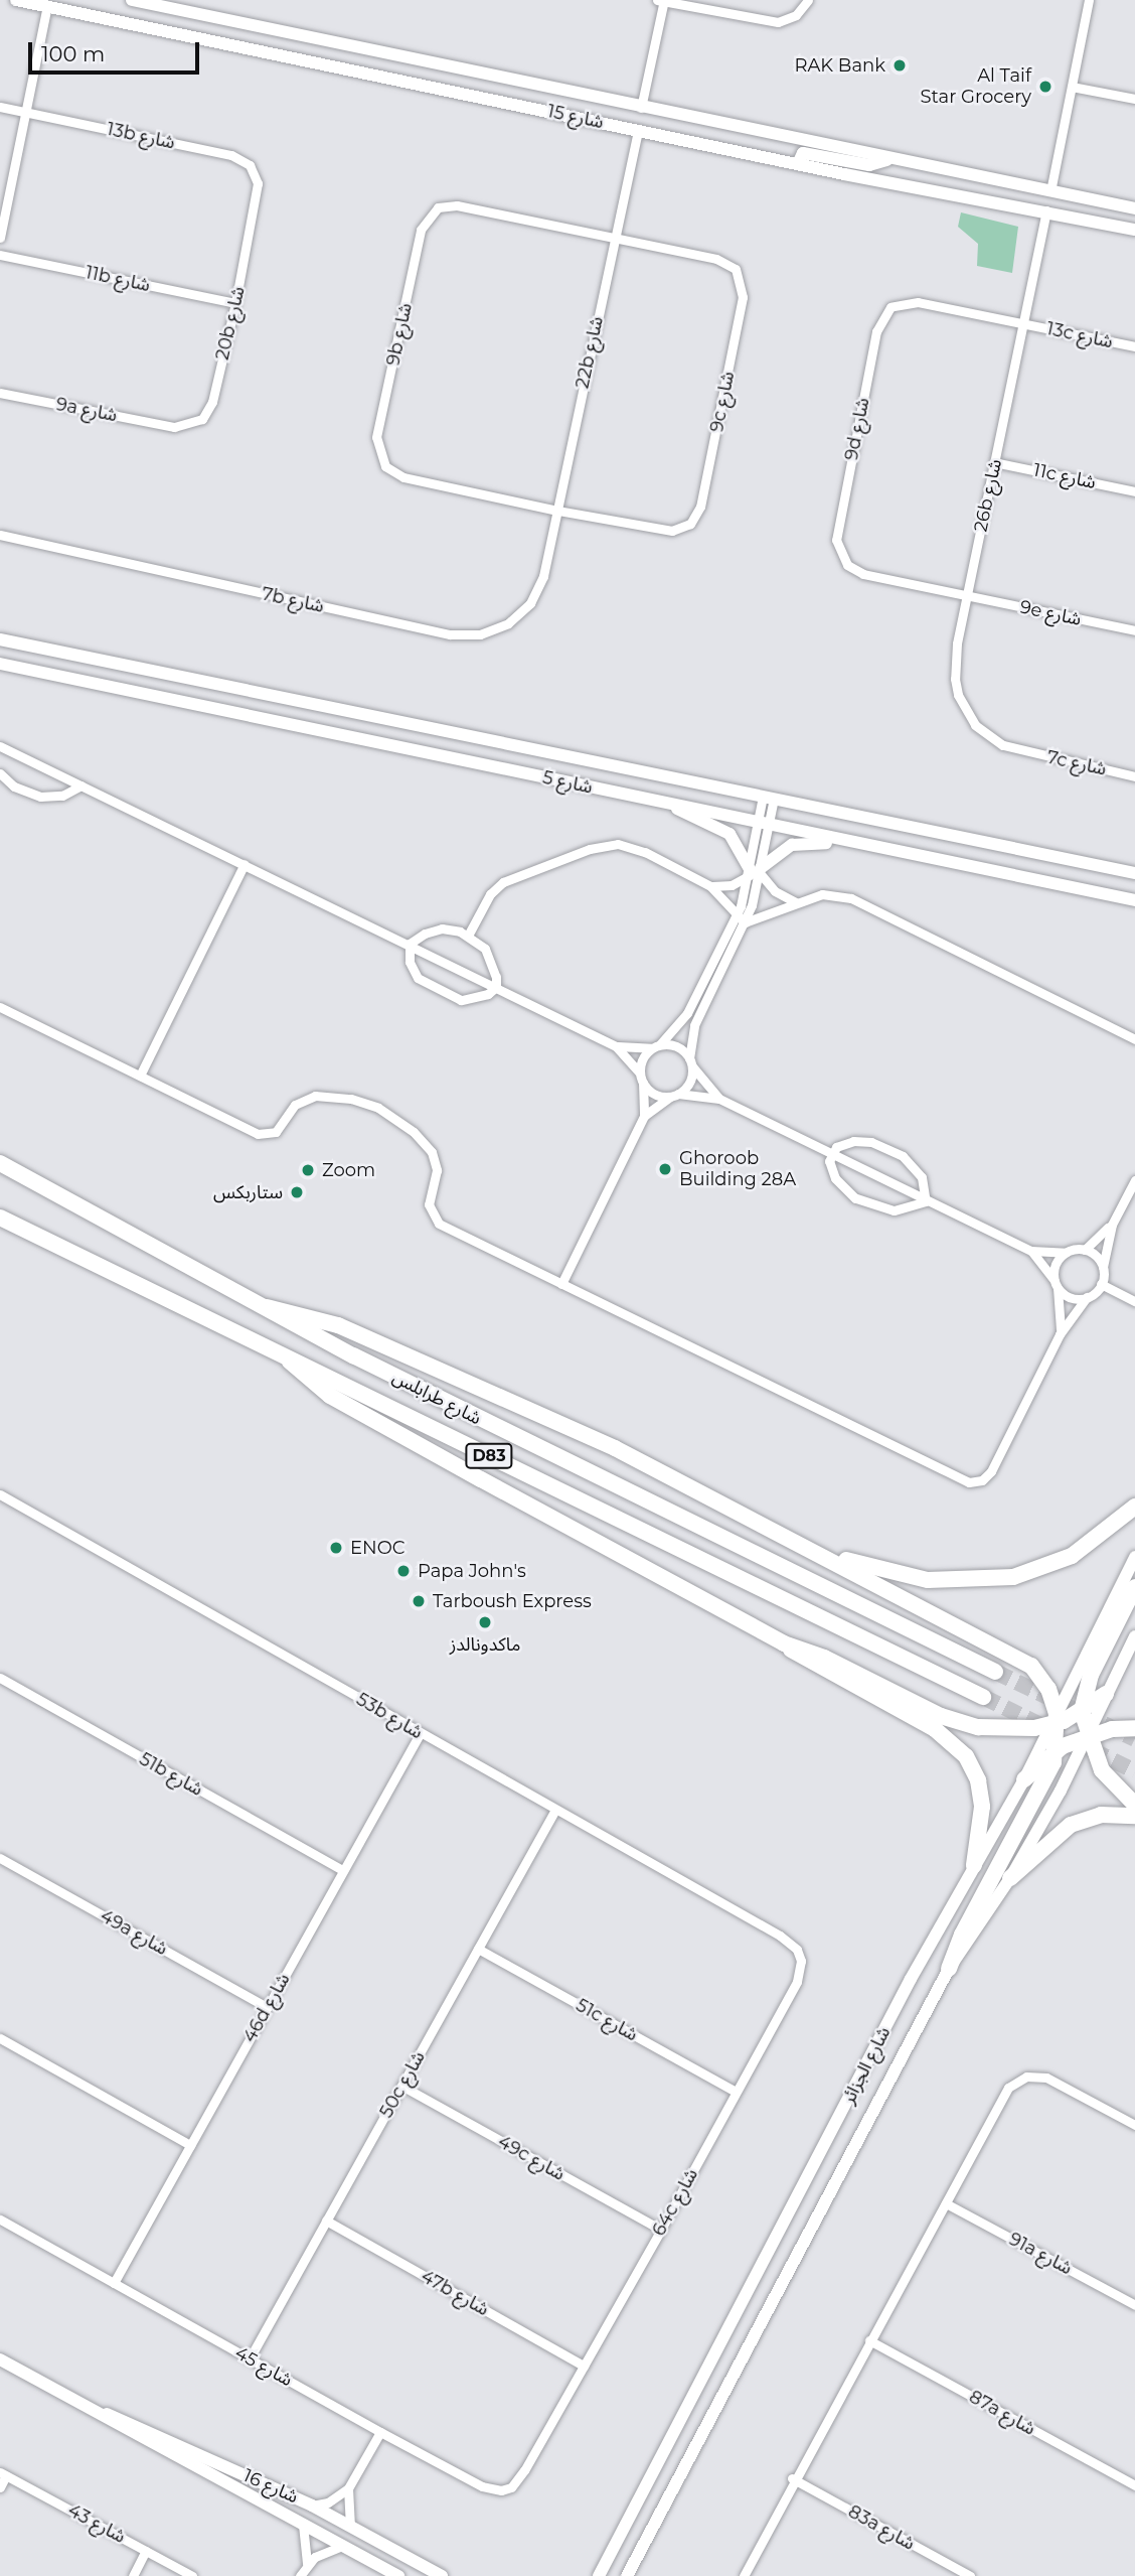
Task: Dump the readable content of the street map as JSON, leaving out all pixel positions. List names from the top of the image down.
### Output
{
  "streets": {
    "highway": ["شارع طرابلس", "D83"],
    "street": [
      "شارع 15",
      "13b شارع",
      "11b شارع",
      "20b شارع",
      "9b شارع",
      "13c شارع",
      "22b شارع",
      "9c شارع",
      "9a شارع",
      "9d شارع",
      "11c شارع",
      "26b شارع",
      "7b شارع",
      "9e شارع",
      "7c شارع",
      "شارع 5",
      "53b شارع",
      "51b شارع",
      "49a شارع",
      "46d شارع",
      "51c شارع",
      "شارع الجزائر",
      "50c شارع",
      "49c شارع",
      "64c شارع",
      "91a شارع",
      "47b شارع",
      "شارع 45",
      "87a شارع",
      "شارع 16",
      "شارع 43",
      "83a شارع"
    ]
  },
  "crossings": [
    ["شارع 15", "22b شارع"],
    ["شارع 15", "26b شارع"],
    ["13b شارع", "20b شارع"],
    ["11b شارع", "20b شارع"],
    ["20b شارع", "9a شارع"],
    ["9b شارع", "22b شارع"],
    ["9b شارع", "9c شارع"],
    ["13c شارع", "9d شارع"],
    ["13c شارع", "26b شارع"],
    ["22b شارع", "9c شارع"],
    ["22b شارع", "7b شارع"],
    ["9d شارع", "26b شارع"],
    ["9d شارع", "9e شارع"],
    ["11c شارع", "26b شارع"],
    ["26b شارع", "9e شارع"],
    ["26b شارع", "7c شارع"],
    ["53b شارع", "46d شارع"],
    ["53b شارع", "50c شارع"],
    ["53b شارع", "64c شارع"],
    ["51b شارع", "46d شارع"],
    ["49a شارع", "46d شارع"],
    ["46d شارع", "شارع 45"],
    ["51c شارع", "50c شارع"],
    ["51c شارع", "64c شارع"],
    ["50c شارع", "49c شارع"],
    ["50c شارع", "47b شارع"],
    ["50c شارع", "شارع 45"],
    ["49c شارع", "64c شارع"],
    ["64c شارع", "47b شارع"],
    ["64c شارع", "شارع 45"]
  ],
  "places": [
    "RAK Bank",
    "Al Taif Star Grocery",
    "Ghoroob Building 28A",
    "Zoom",
    "ستاربكس",
    "ENOC",
    "Papa John's",
    "Tarboush Express",
    "ماكدونالدز"
  ],
  "scale_bar": "100 m"
}
